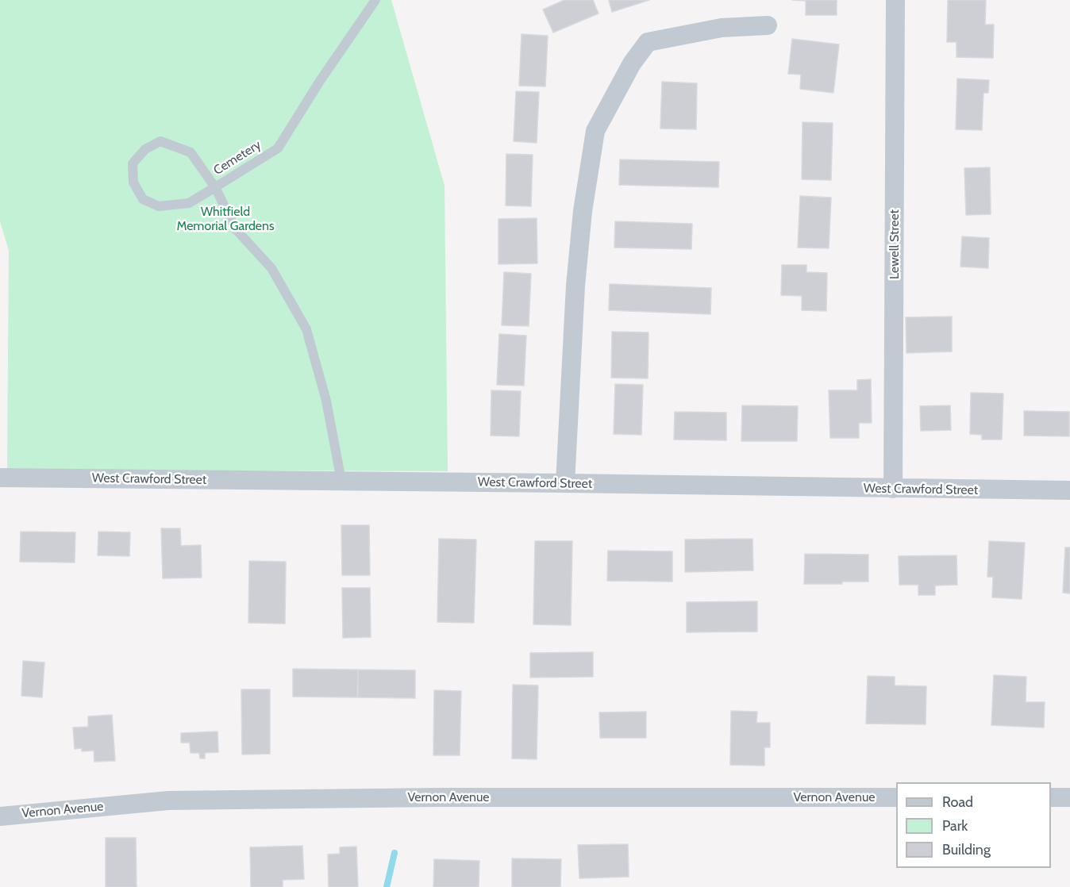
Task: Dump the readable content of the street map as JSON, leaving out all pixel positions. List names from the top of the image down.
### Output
{
  "streets": {
    "street": ["Lewell Street", "West Crawford Street", "Vernon Avenue"],
    "lane": ["Cemetery"]
  },
  "crossings": [
    ["Cemetery", "West Crawford Street"],
    ["Lewell Street", "West Crawford Street"]
  ],
  "parks": ["Whitfield Memorial Gardens"],
  "legend": ["Road", "Park", "Building"]
}
